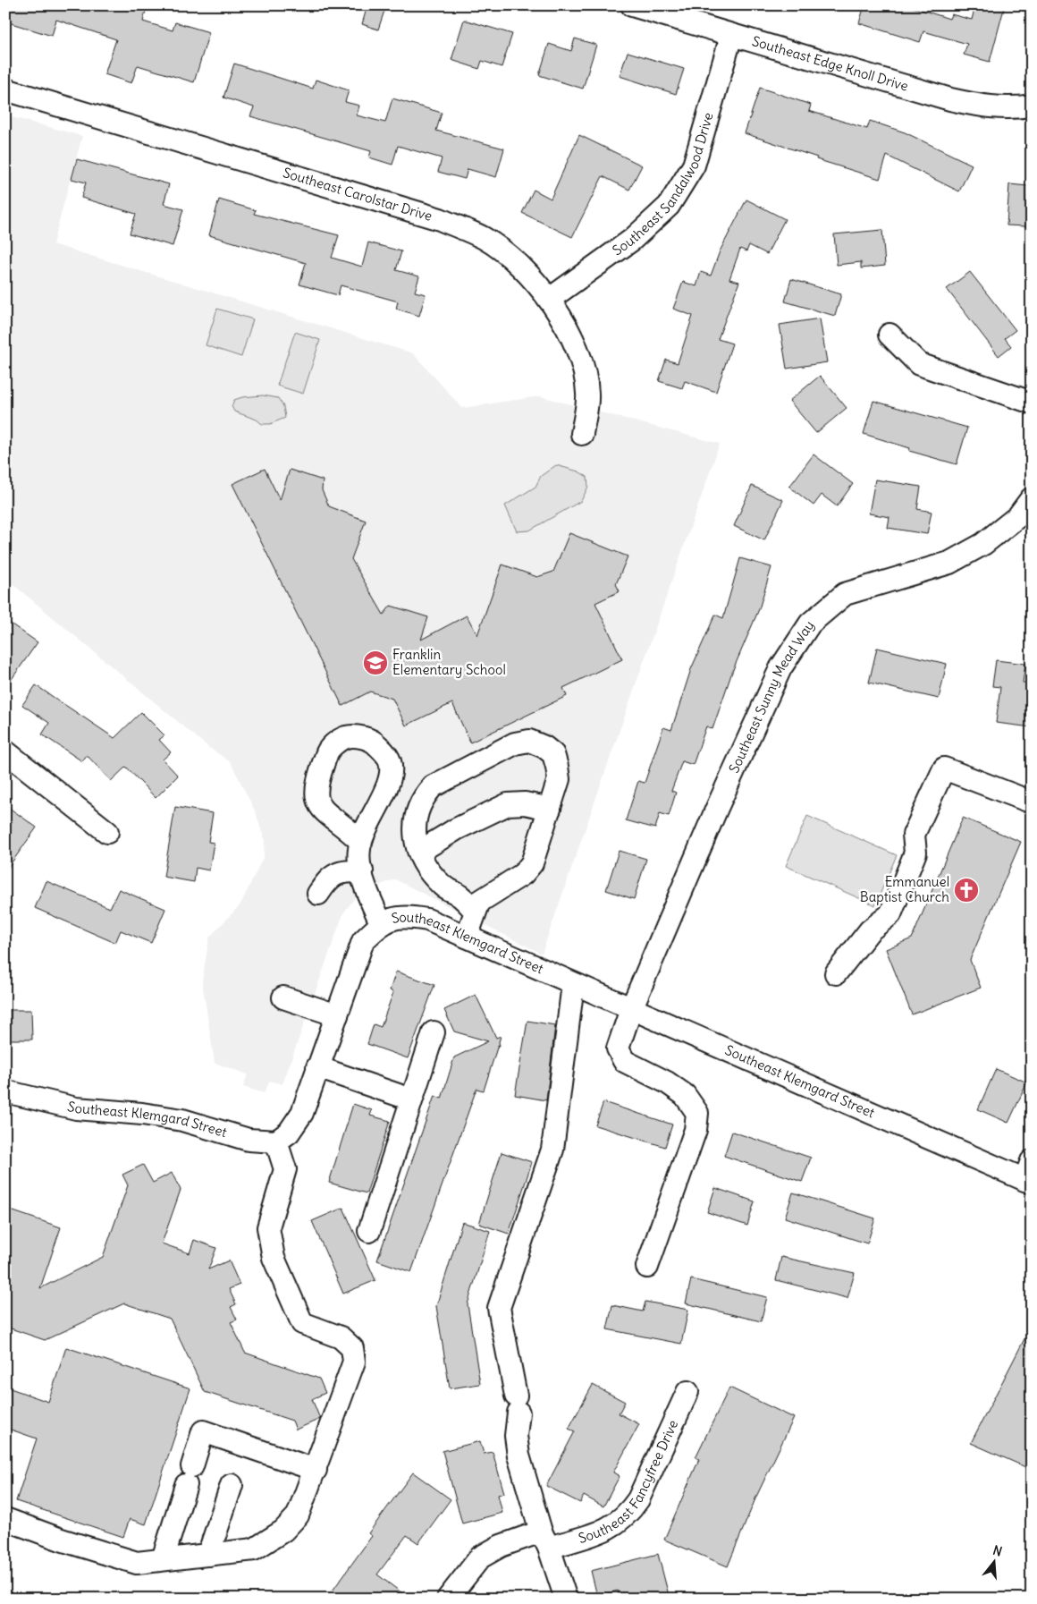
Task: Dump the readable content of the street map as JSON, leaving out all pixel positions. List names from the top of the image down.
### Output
{
  "streets": {
    "street": [
      "Southeast Edge Knoll Drive",
      "Southeast Sandalwood Drive",
      "Southeast Carolstar Drive",
      "Southeast Sunny Mead Way",
      "Southeast Klemgard Street",
      "Southeast Fancyfree Drive"
    ]
  },
  "crossings": [
    ["Southeast Edge Knoll Drive", "Southeast Sandalwood Drive"],
    ["Southeast Sandalwood Drive", "Southeast Carolstar Drive"],
    ["Southeast Sunny Mead Way", "Southeast Klemgard Street"]
  ],
  "places": {
    "school or university": ["Franklin Elementary School"],
    "church": ["Emmanuel Baptist Church"]
  },
  "north": "top"
}
